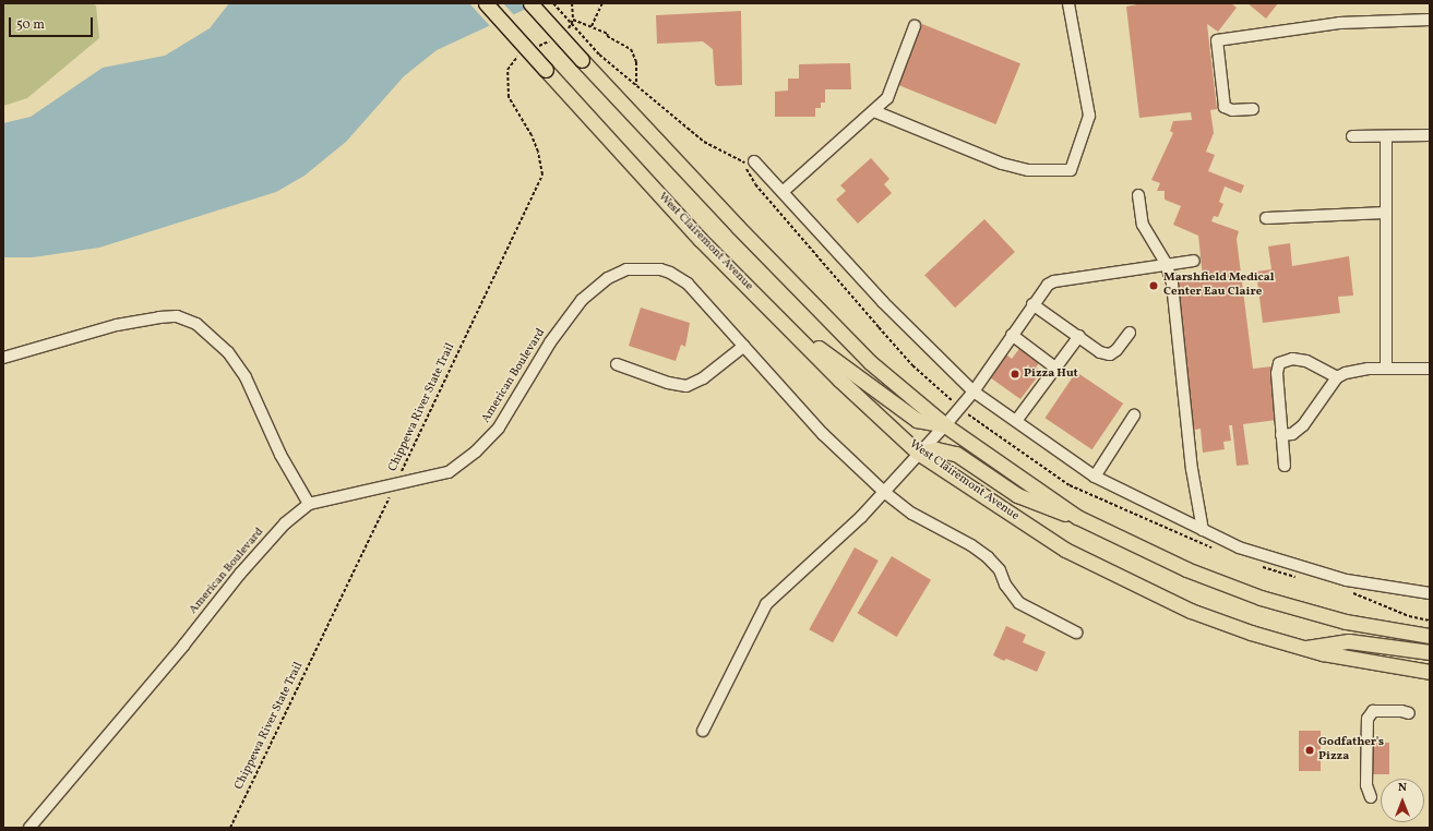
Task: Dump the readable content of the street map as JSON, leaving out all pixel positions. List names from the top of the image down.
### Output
{
  "streets": {
    "main road": ["West Clairemont Avenue"],
    "street": ["American Boulevard"],
    "path": ["Chippewa River State Trail"]
  },
  "crossings": [
    ["American Boulevard", "Chippewa River State Trail"]
  ],
  "places": ["Marshfield Medical Center Eau Claire", "Pizza Hut", "Godfather's Pizza"],
  "scale_bar": "50 m",
  "north": "top"
}
